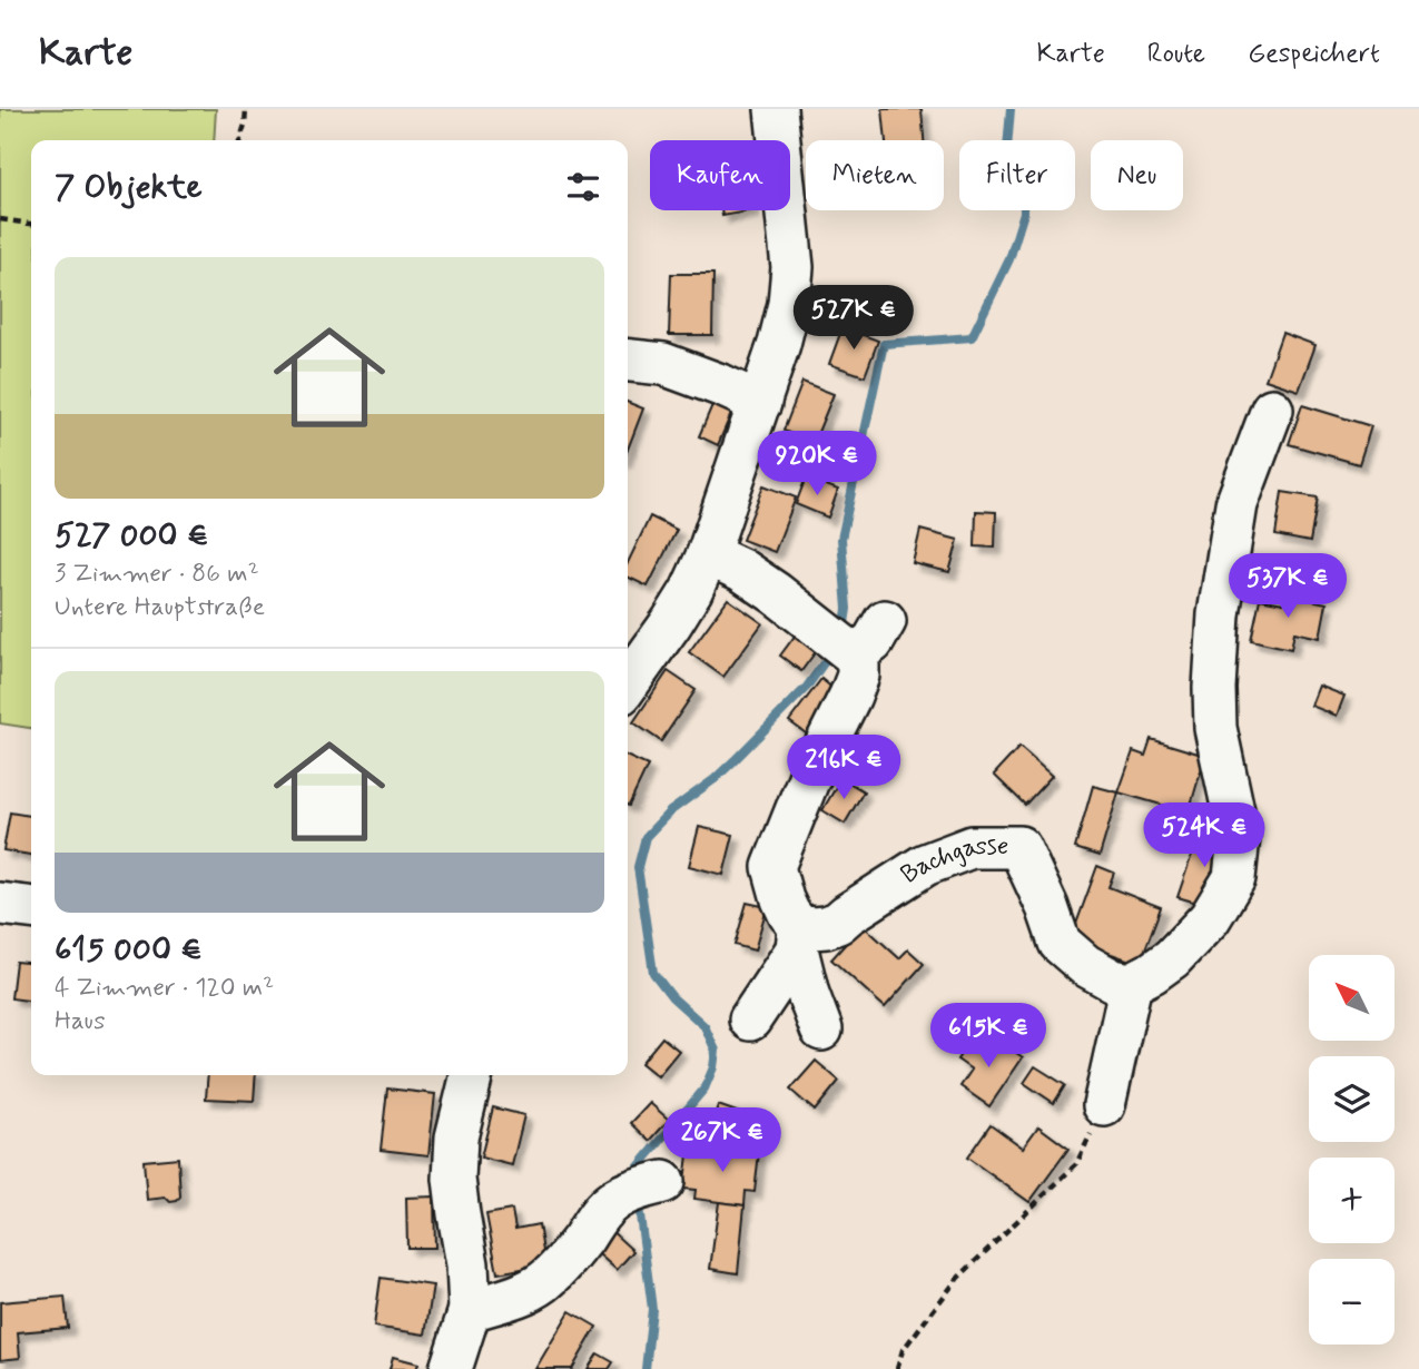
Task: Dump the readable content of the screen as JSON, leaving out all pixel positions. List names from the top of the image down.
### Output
{
  "streets": {
    "street": ["Bachgasse"]
  },
  "north": "top left",
  "page": {
    "header": "Karte",
    "nav": ["Karte", "Route", "Gespeichert"],
    "chip": [
      "Kaufen",
      "Mieten",
      "Filter",
      "Neu"
    ],
    "heading": "7 Objekte",
    "list": [
      {
        "name": "527 000 €",
        "note": "3 Zimmer · 86 m² · Untere Hauptstraße"
      },
      {
        "name": "615 000 €",
        "note": "4 Zimmer · 120 m² · Haus"
      }
    ],
    "price": [
      "527K €",
      "920K €",
      "537K €",
      "216K €",
      "524K €",
      "615K €",
      "267K €"
    ],
    "map_buttons": ["+", "−"]
  }
}
